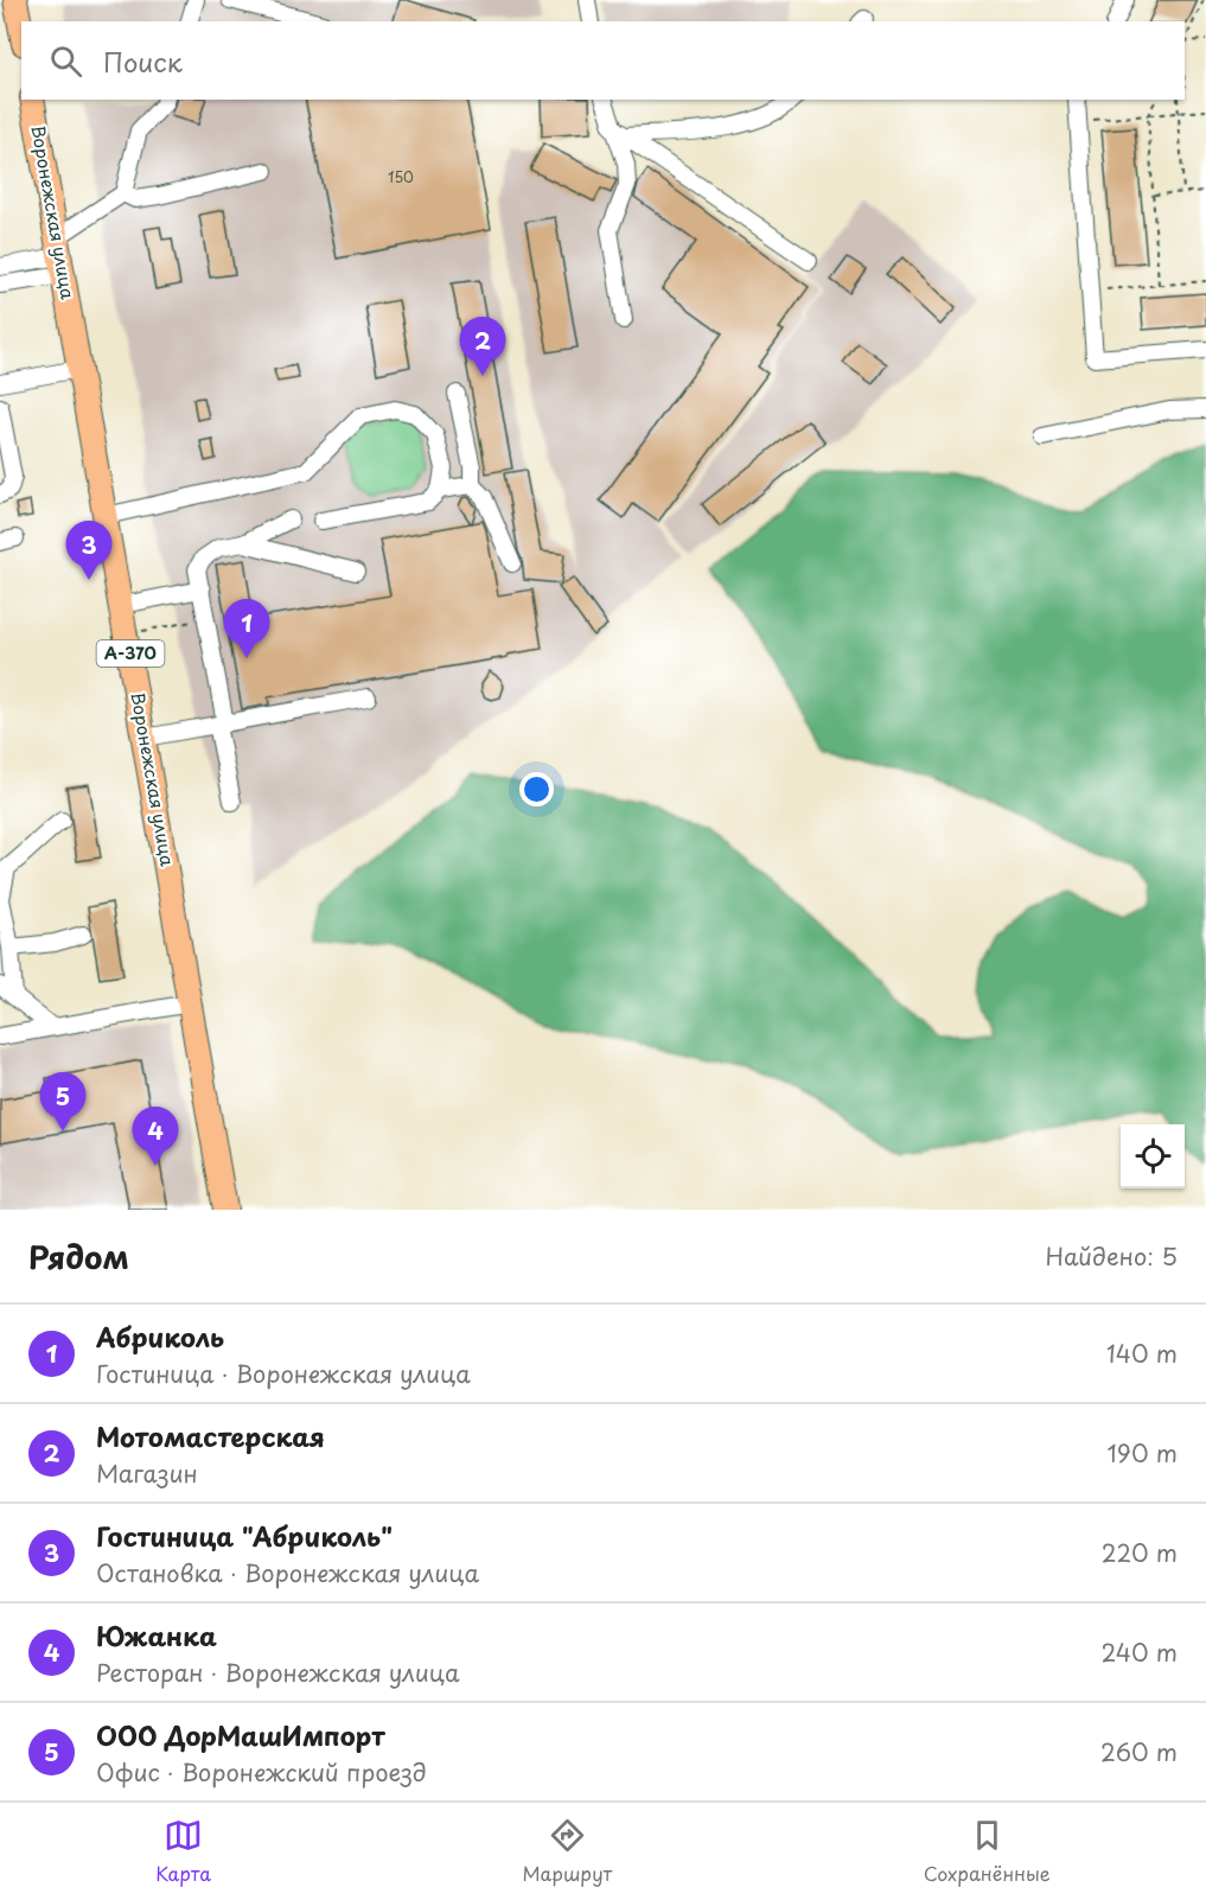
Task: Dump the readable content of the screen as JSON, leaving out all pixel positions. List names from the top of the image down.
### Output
{
  "streets": {
    "highway": ["Воронежская улица", "А-370"]
  },
  "house_numbers": ["150"],
  "page": {
    "search": "Поиск",
    "pins": [
      "2",
      "3",
      "1",
      "5",
      "4"
    ],
    "heading": ["Рядом", "Найдено: 5"],
    "list": [
      {
        "mark": "1",
        "name": "Абриколь",
        "note": "Гостиница · Воронежская улица",
        "value": "140 m"
      },
      {
        "mark": "2",
        "name": "Мотомастерская",
        "note": "Магазин",
        "value": "190 m"
      },
      {
        "mark": "3",
        "name": "Гостиница \"Абриколь\"",
        "note": "Остановка · Воронежская улица",
        "value": "220 m"
      },
      {
        "mark": "4",
        "name": "Южанка",
        "note": "Ресторан · Воронежская улица",
        "value": "240 m"
      },
      {
        "mark": "5",
        "name": "ООО ДорМашИмпорт",
        "note": "Офис · Воронежский проезд",
        "value": "260 m"
      }
    ],
    "nav": ["Карта", "Маршрут", "Сохранённые"]
  }
}
